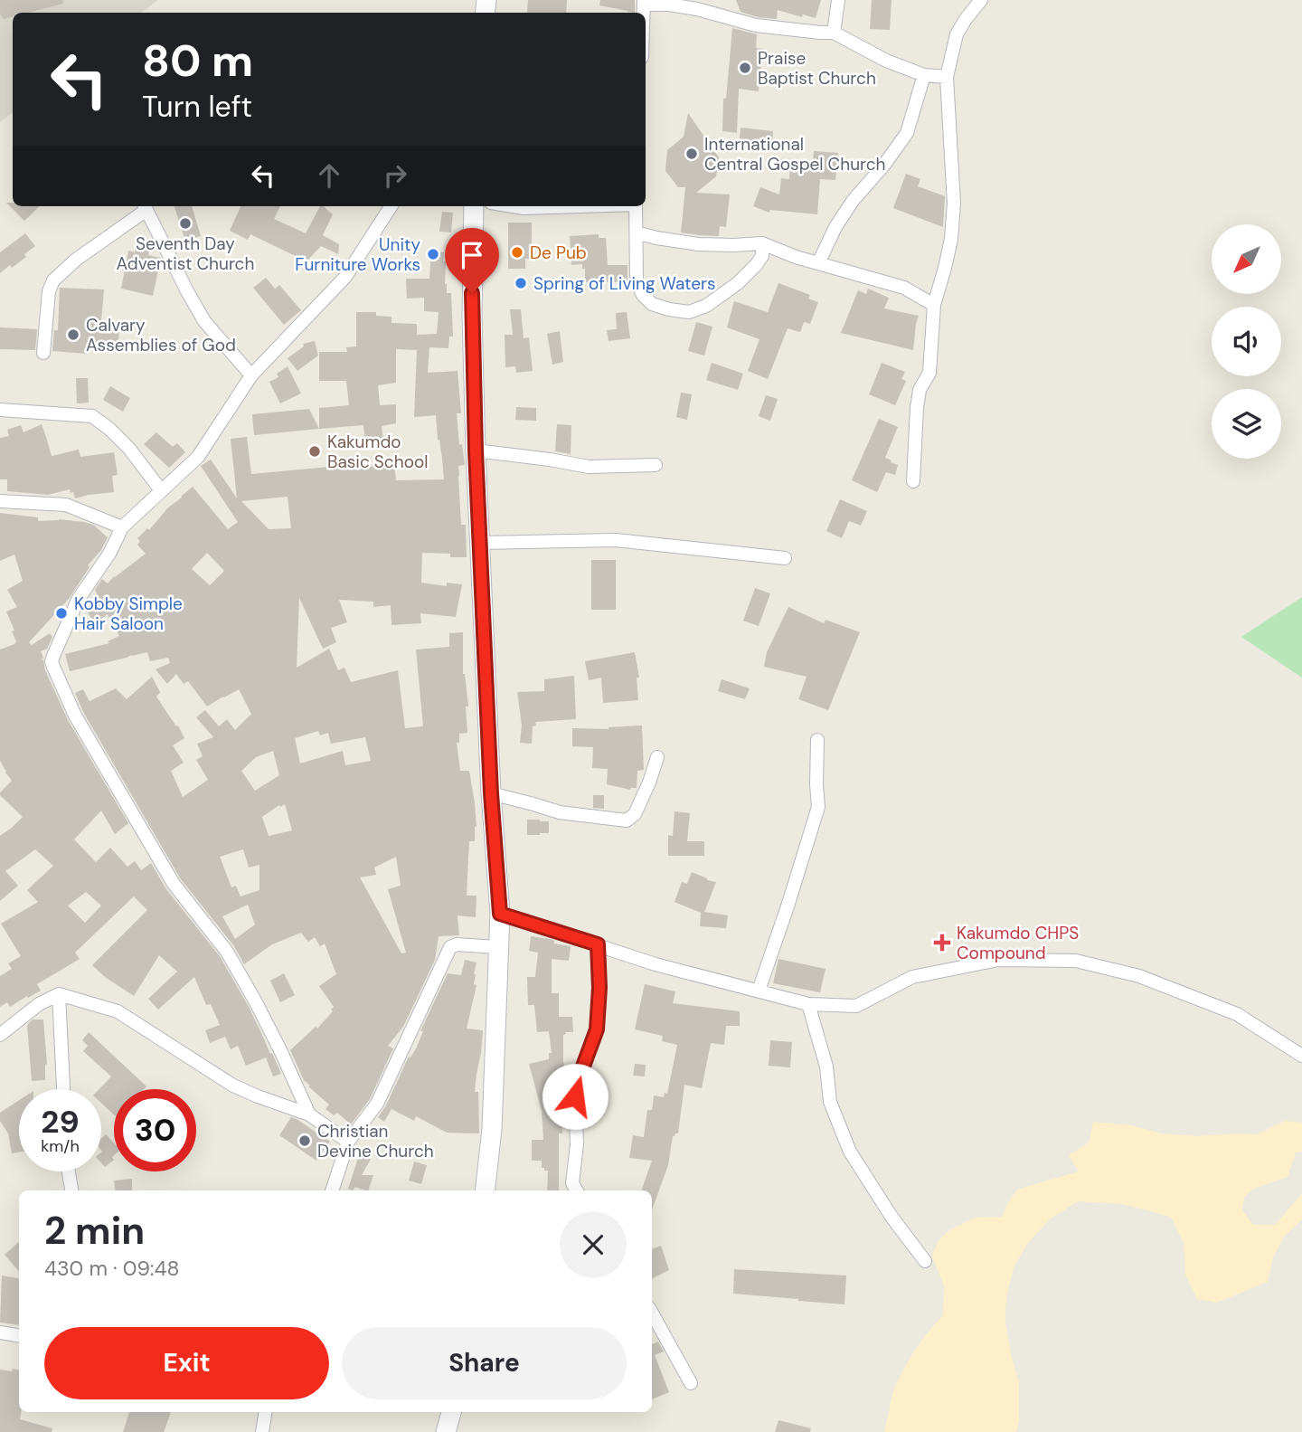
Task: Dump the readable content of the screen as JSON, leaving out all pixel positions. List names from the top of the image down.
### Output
{
  "places": {
    "other": [
      "Praise Baptist Church",
      "International Central Gospel Church",
      "Seventh Day Adventist Church",
      "De Pub",
      "Unity Furniture Works",
      "Spring of Living Waters",
      "Calvary Assemblies of God",
      "Kakumdo Basic School",
      "Kobby Simple Hair Saloon",
      "Christian Devine Church"
    ],
    "health": ["Kakumdo CHPS Compound"]
  },
  "north": "bottom left",
  "page": {
    "turn": ["80 m", "Turn left"],
    "speed": "29 km/h",
    "limit": "30",
    "heading": ["2 min", "430 m · 09:48"],
    "buttons": ["Exit", "Share"]
  }
}
